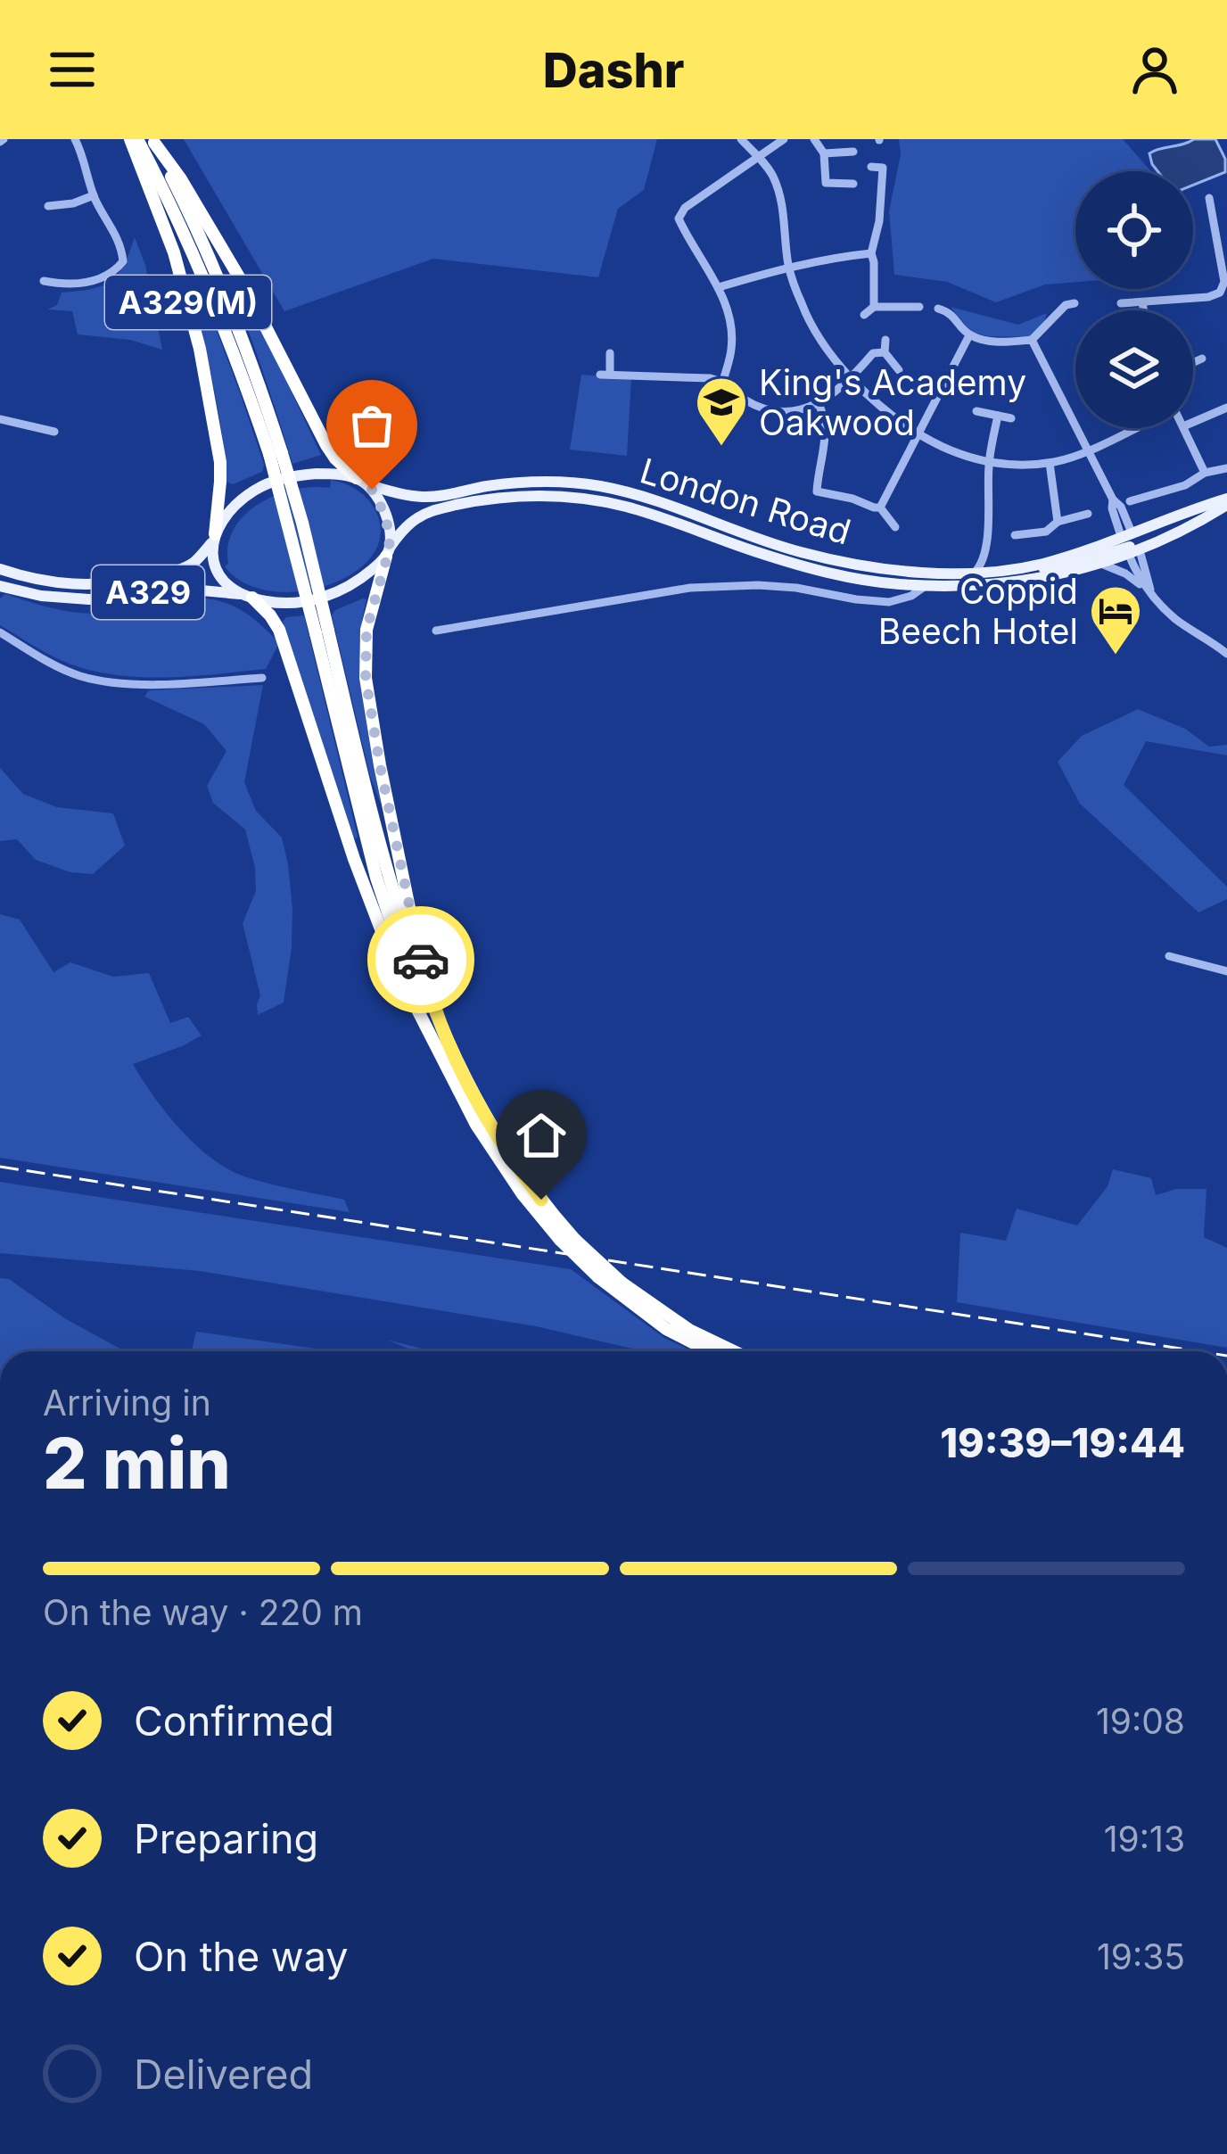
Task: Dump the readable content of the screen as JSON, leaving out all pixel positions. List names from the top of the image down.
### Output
{
  "streets": {
    "highway": ["A329(M)", "A329"],
    "main road": ["London Road"]
  },
  "crossings": [
    ["A329(M)", "London Road"],
    ["A329(M)", "A329"],
    ["London Road", "A329"]
  ],
  "places": {
    "school or university": ["King's Academy Oakwood"],
    "hotel": ["Coppid Beech Hotel"]
  },
  "page": {
    "header": "Dashr",
    "heading": ["2 min", "Arriving in", "19:39–19:44"],
    "bar": "On the way · 220 m",
    "list": [
      ["Confirmed", "19:08"],
      ["Preparing", "19:13"],
      ["On the way", "19:35"],
      "Delivered"
    ]
  }
}
